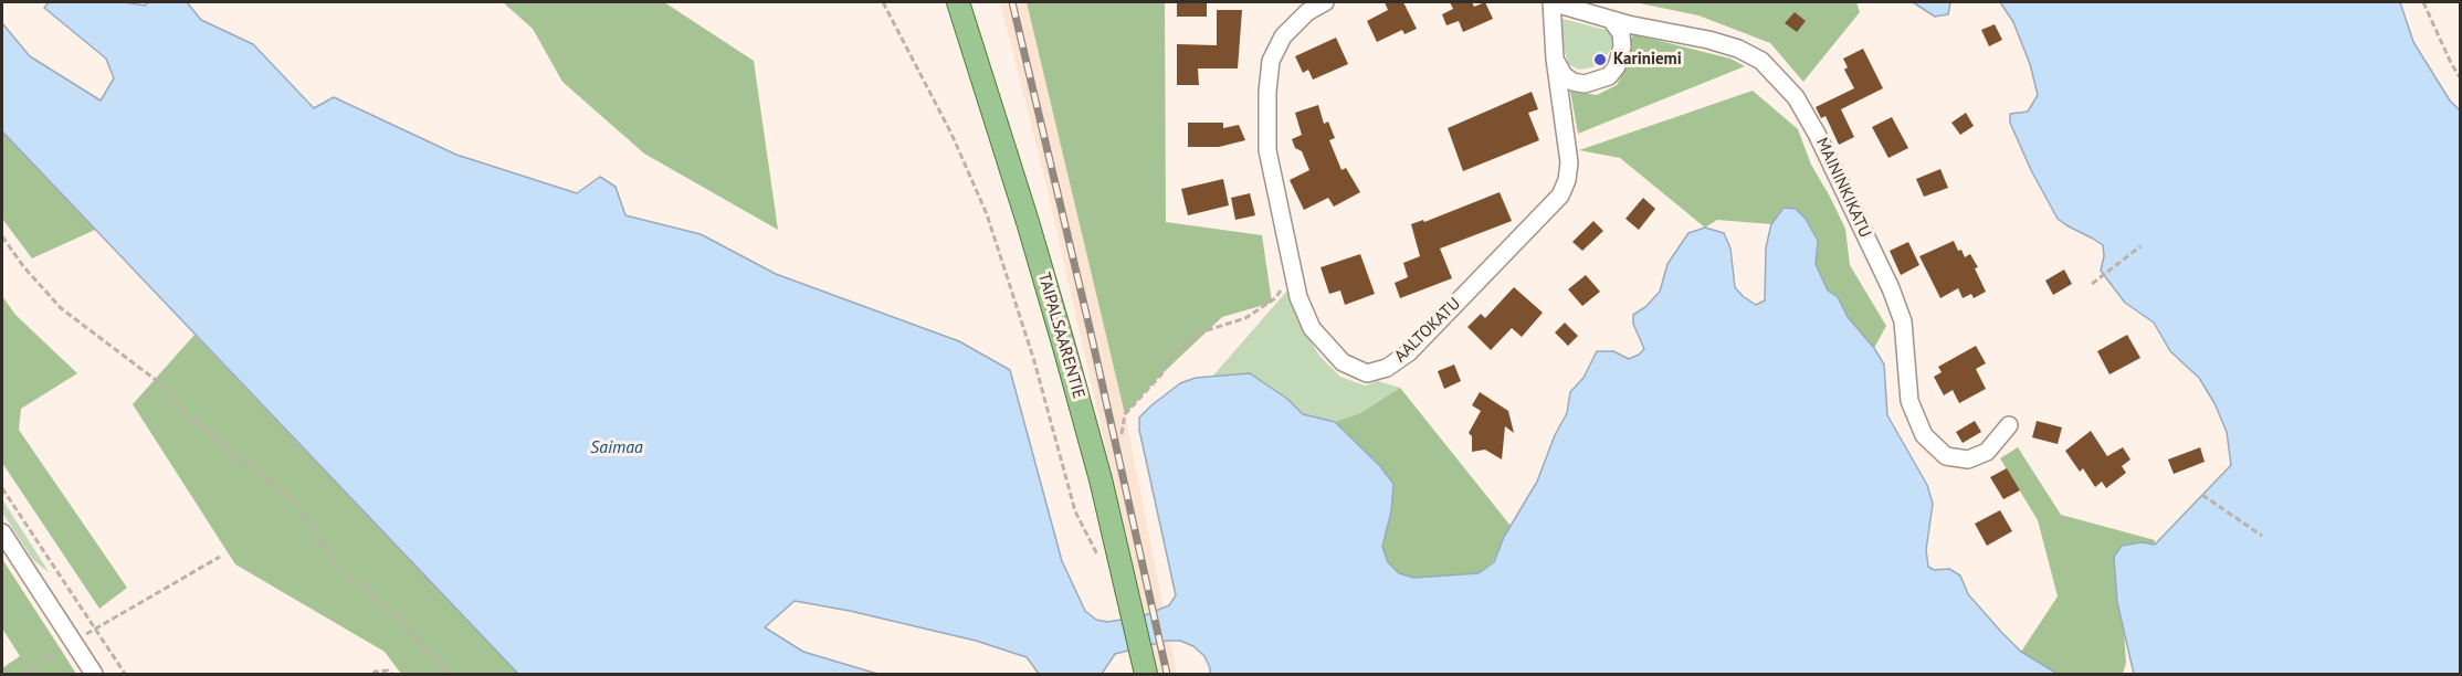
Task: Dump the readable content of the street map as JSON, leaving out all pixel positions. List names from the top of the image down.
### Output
{
  "streets": {
    "main road": ["TAIPALSAARENTIE"],
    "street": ["MAININKIKATU", "AALTOKATU"]
  },
  "crossings": [
    ["MAININKIKATU", "AALTOKATU"]
  ],
  "water": ["Saimaa"],
  "places": ["Kariniemi"]
}
